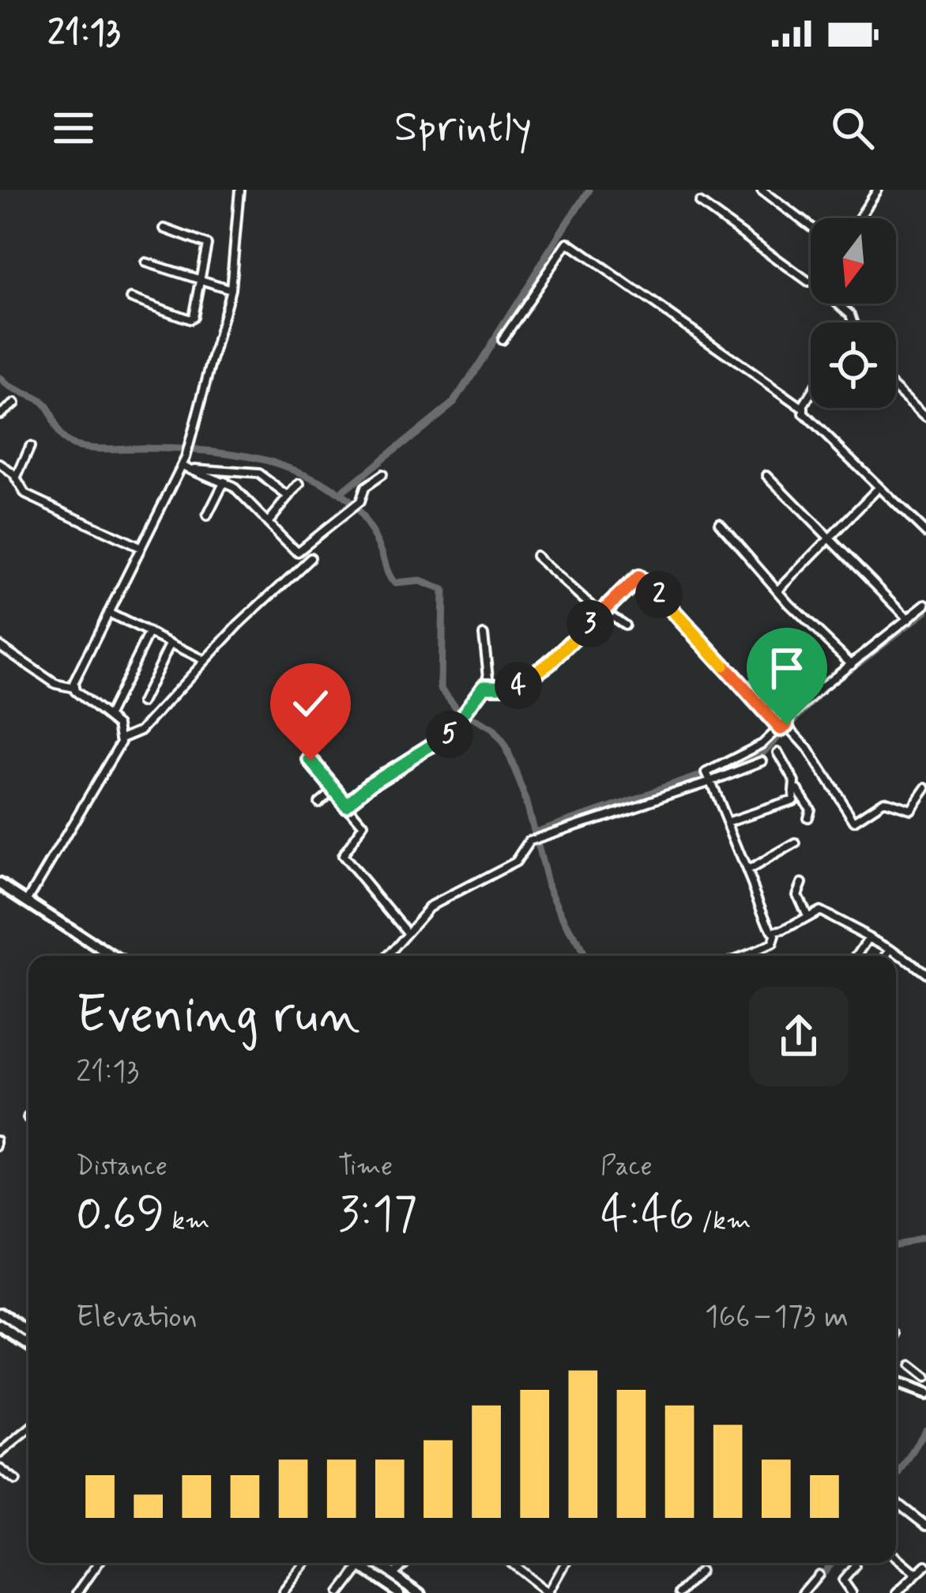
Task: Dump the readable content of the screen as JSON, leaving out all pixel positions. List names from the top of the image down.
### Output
{
  "north": "bottom",
  "page": {
    "status": "21:13",
    "header": "Sprintly",
    "pins": [
      "2",
      "3",
      "4",
      "5"
    ],
    "heading": ["Evening run", "21:13"],
    "stats": [
      ["Distance", "0.69 km"],
      ["Time", "3:17"],
      ["Pace", "4:46 /km"]
    ],
    "chart": ["Elevation", "166–173 m"]
  }
}
